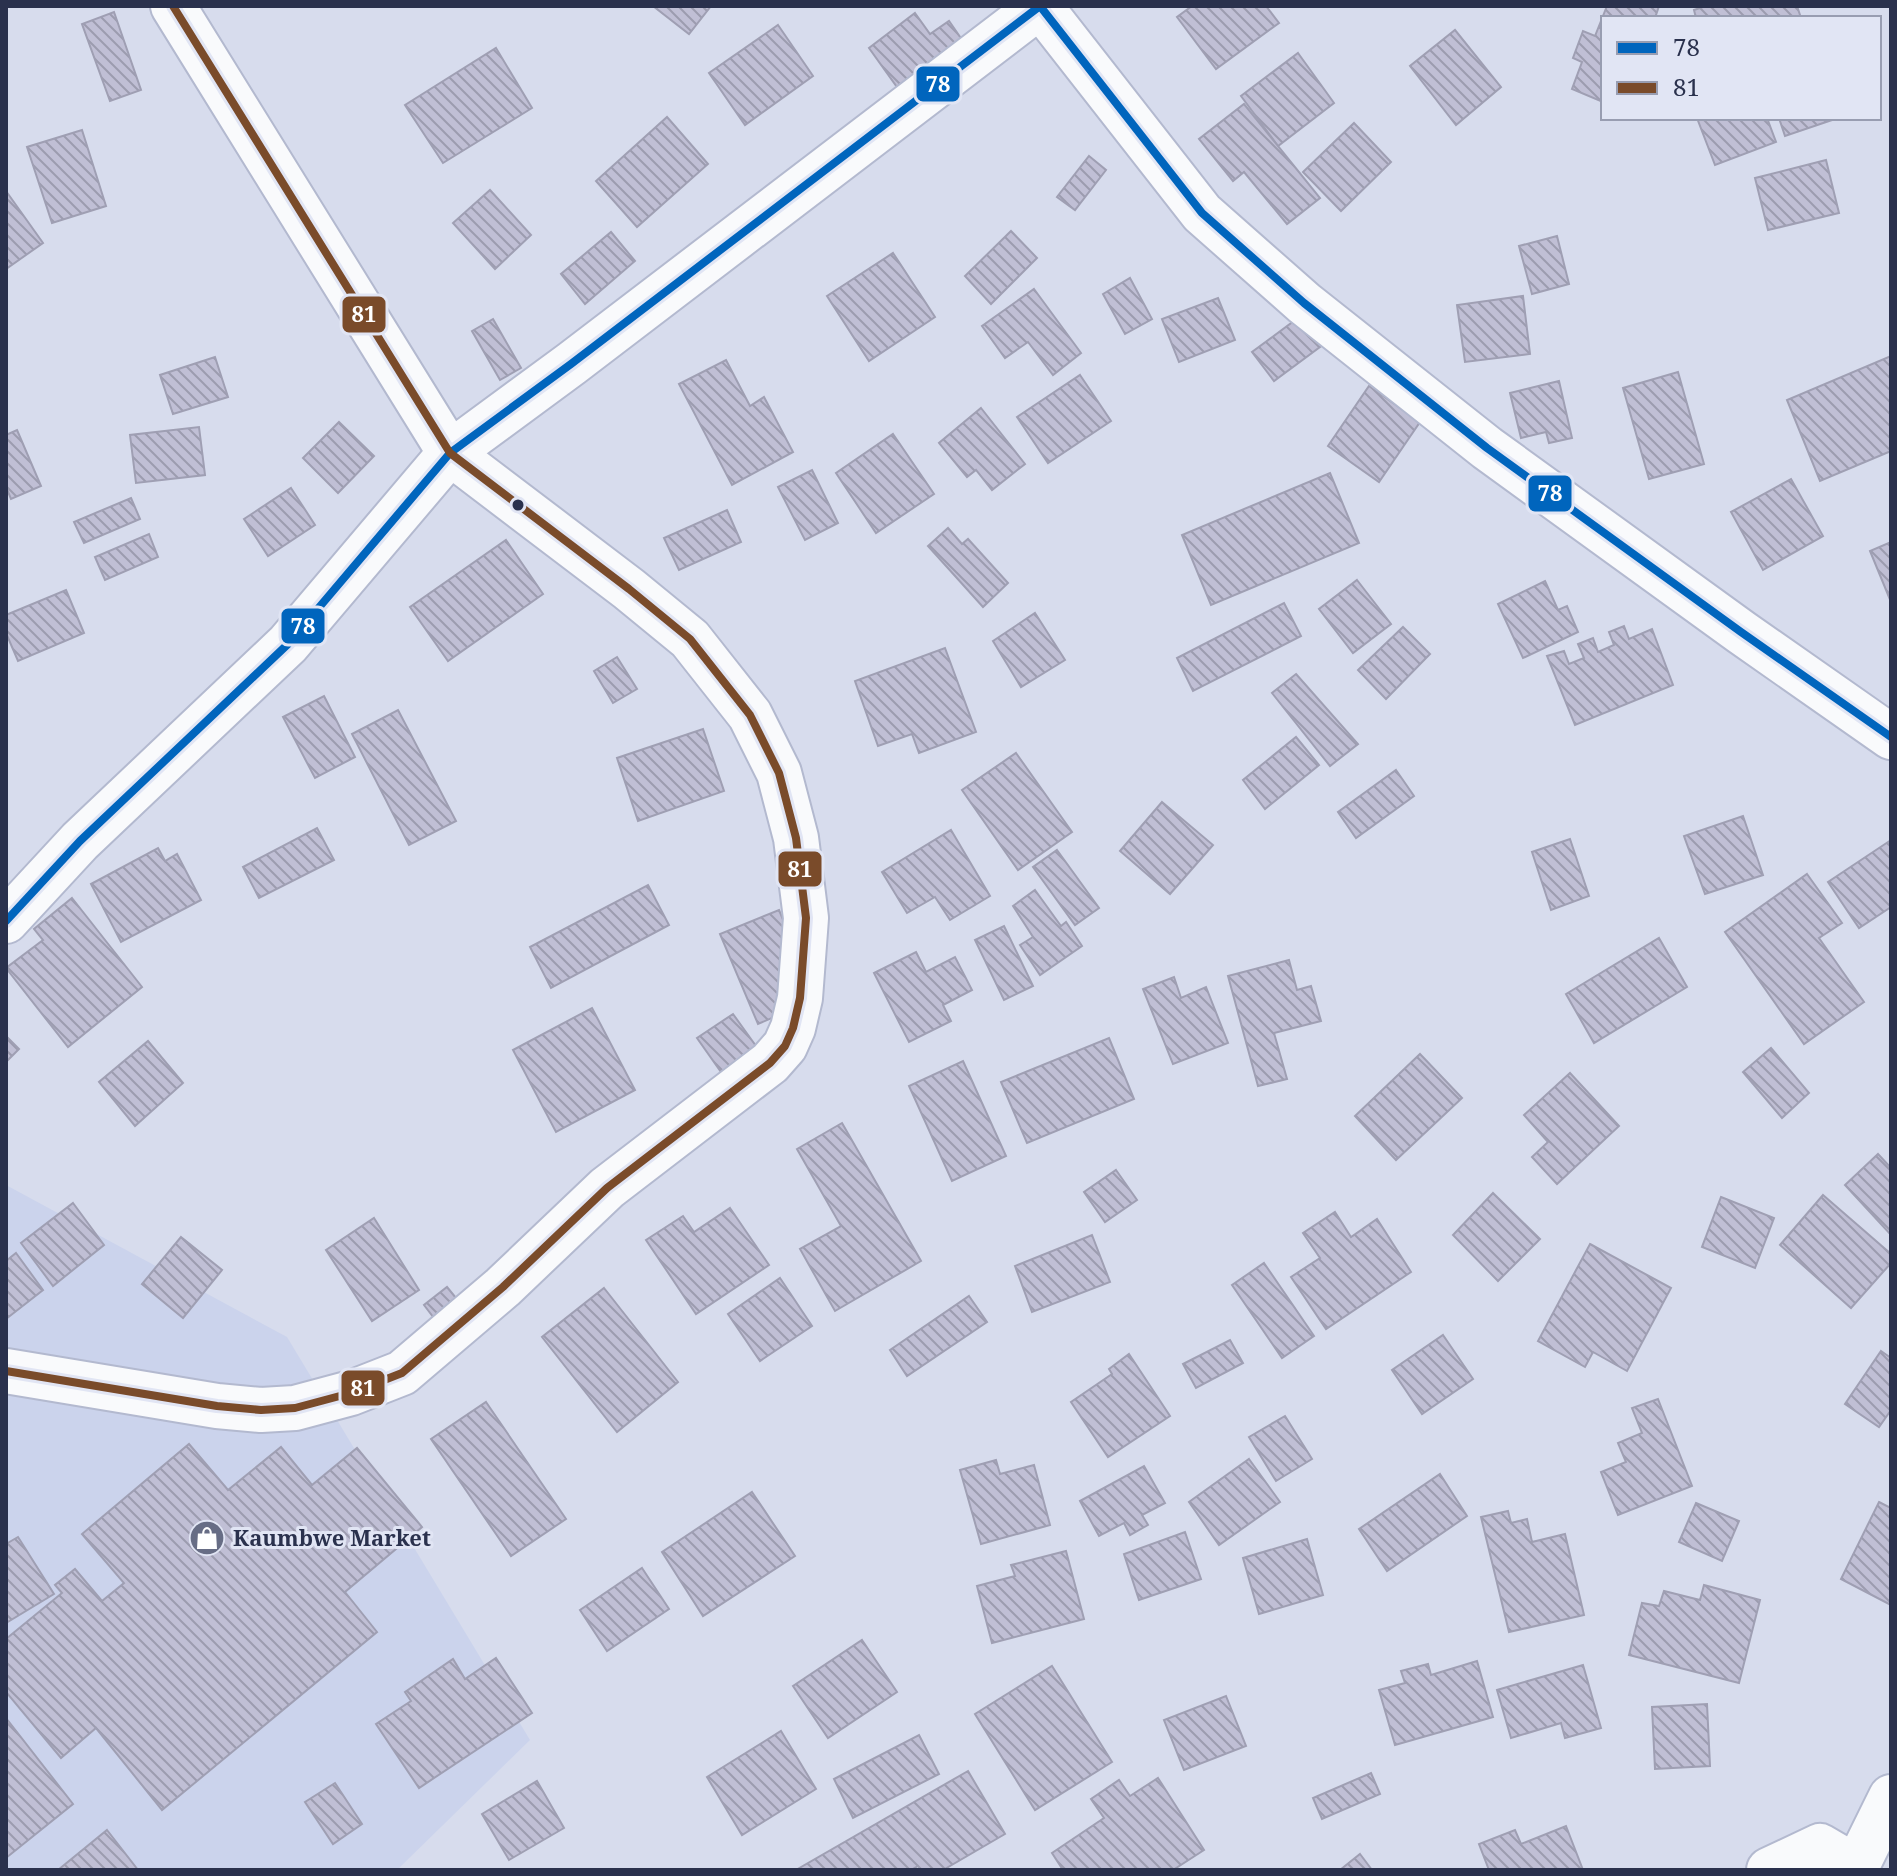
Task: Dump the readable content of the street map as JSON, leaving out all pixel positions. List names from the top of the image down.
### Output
{
  "places": {
    "shop": ["Kaumbwe Market"]
  },
  "lines": ["transit line 78", "transit line 81"],
  "legend": ["78", "81"]
}
